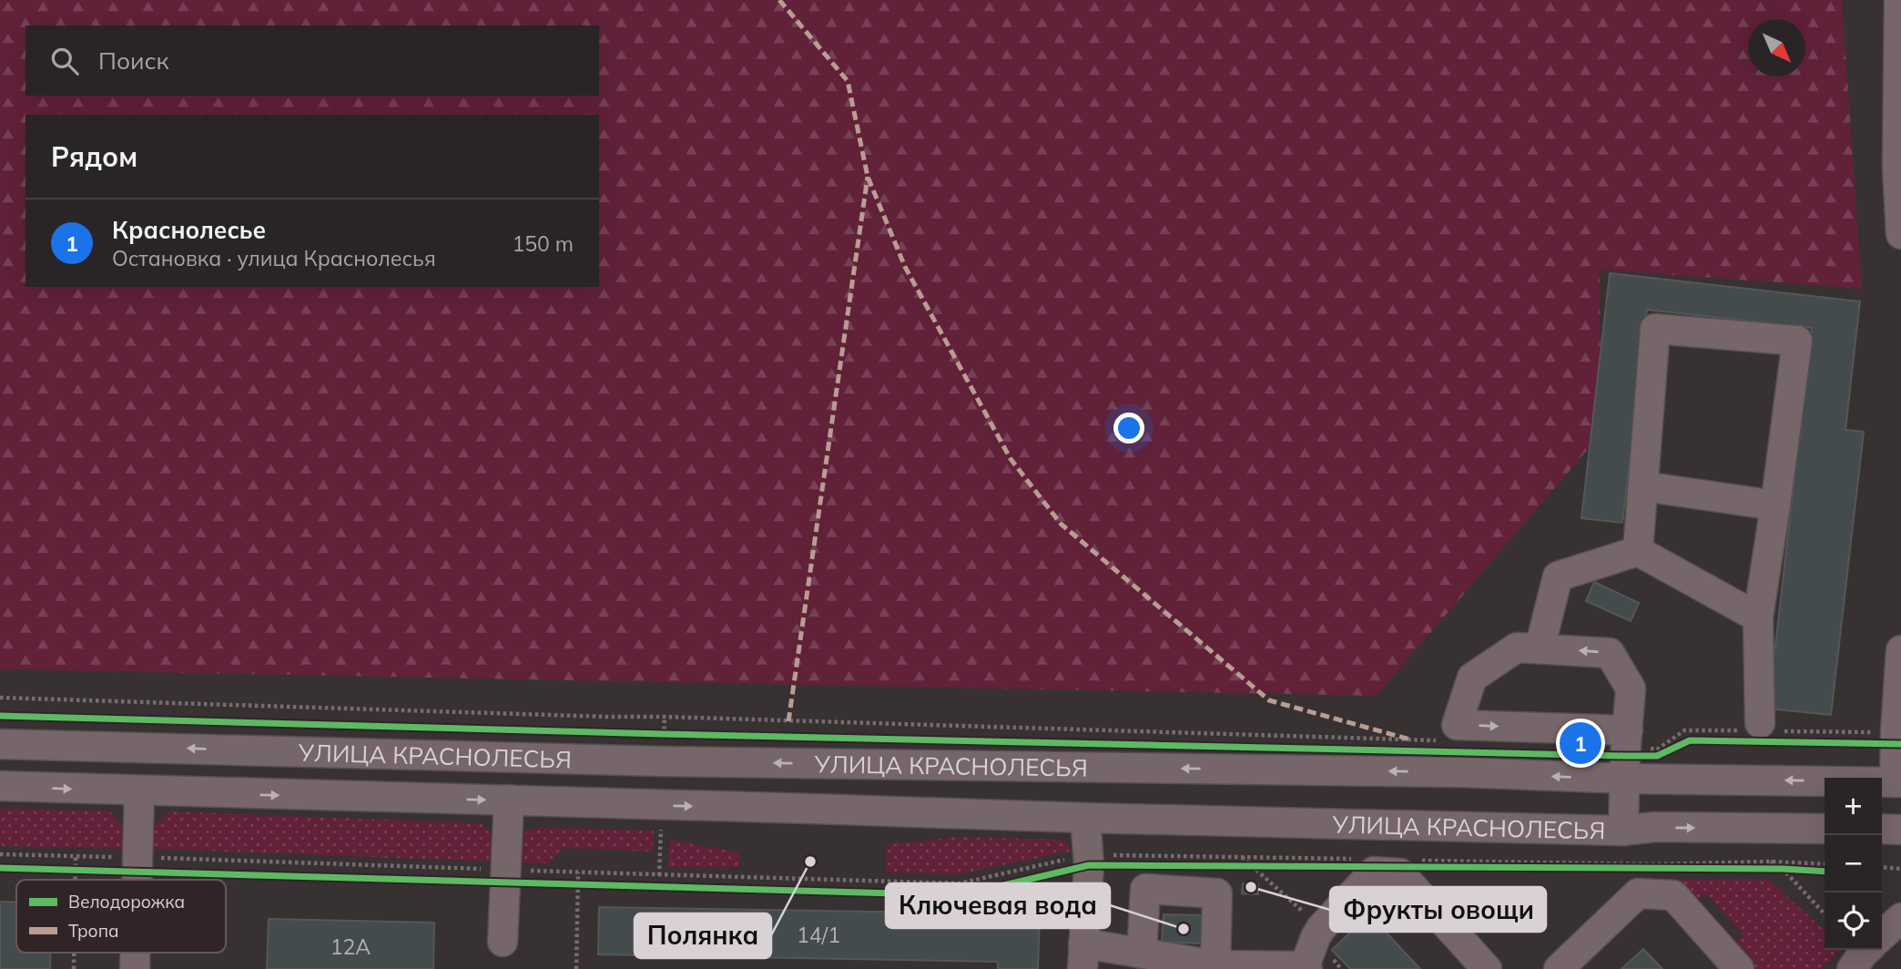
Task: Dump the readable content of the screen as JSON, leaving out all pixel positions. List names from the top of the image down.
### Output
{
  "streets": {
    "street": ["УЛИЦА КРАСНОЛЕСЬЯ"]
  },
  "places": ["Полянка", "Фрукты овощи", "Ключевая вода"],
  "house_numbers": ["14/1", "12А"],
  "legend": ["Велодорожка", "Тропа"],
  "north": "bottom right",
  "page": {
    "search": "Поиск",
    "heading": "Рядом",
    "list": [
      {
        "mark": "1",
        "name": "Краснолесье",
        "note": "Остановка · улица Краснолесья",
        "value": "150 m"
      }
    ],
    "pins": "1",
    "map_buttons": ["+", "−"]
  }
}
